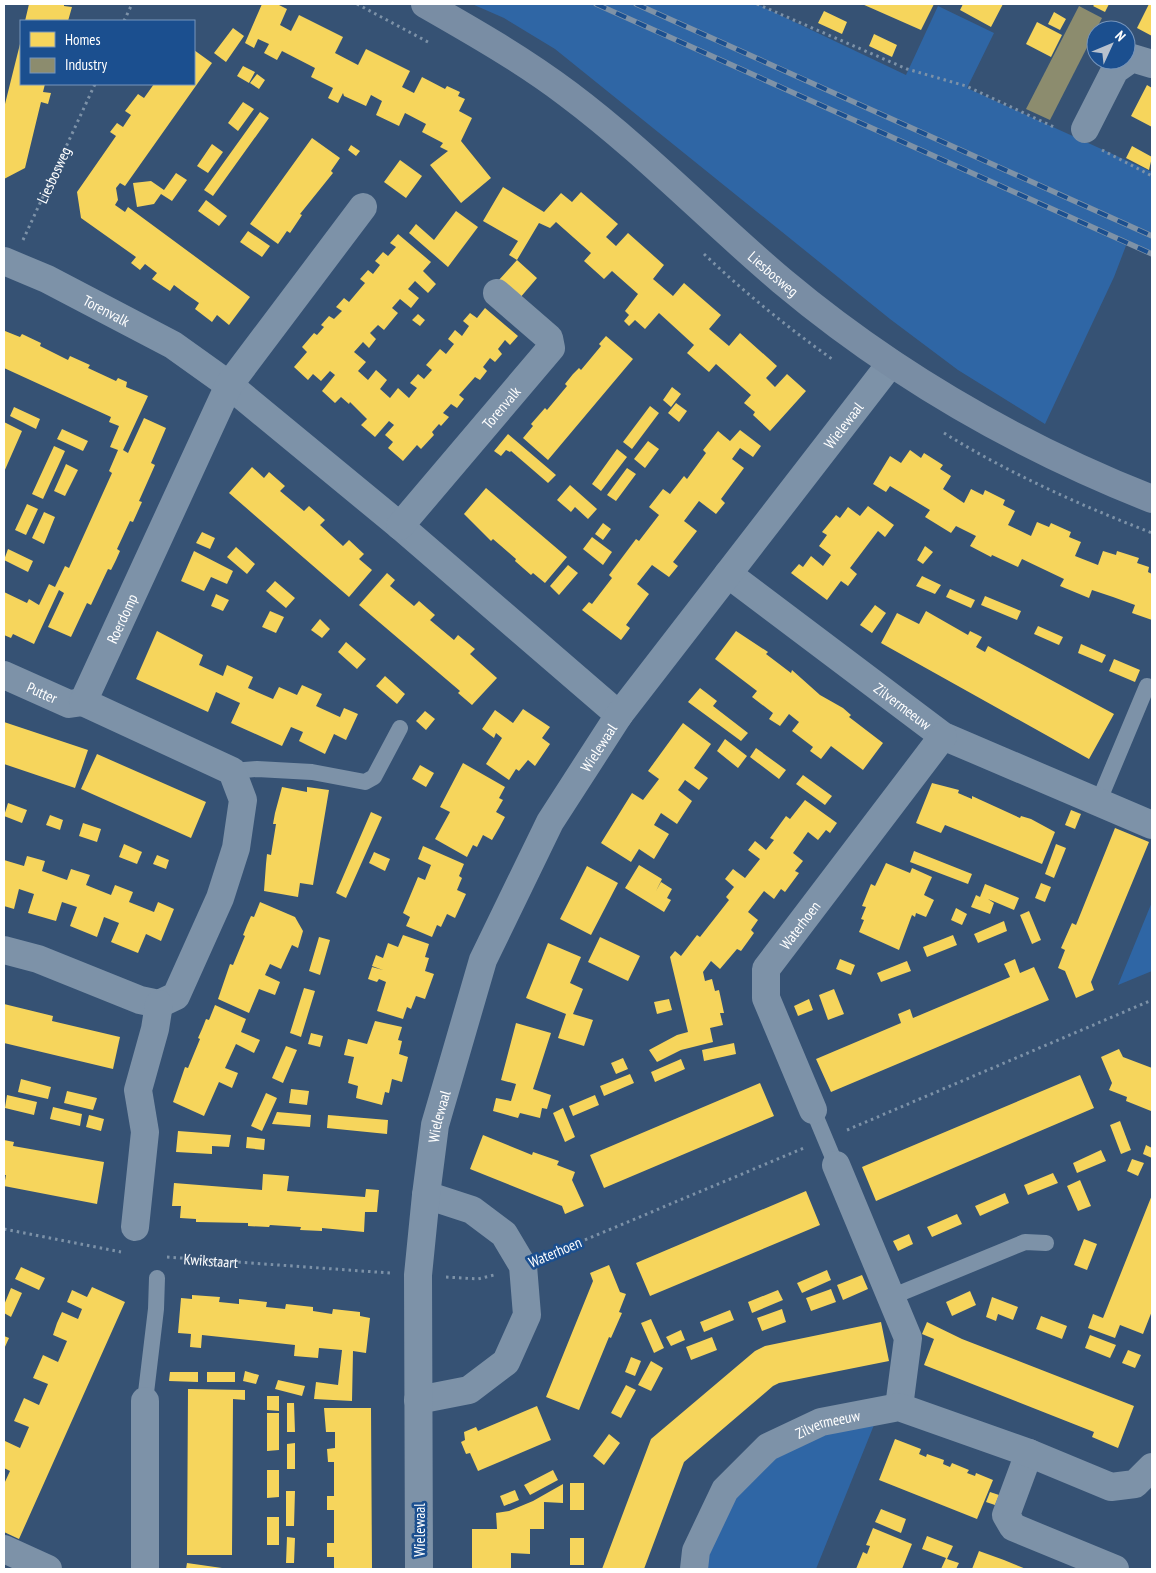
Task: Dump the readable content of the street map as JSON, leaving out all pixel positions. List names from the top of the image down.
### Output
{
  "streets": {
    "street": [
      "Liesbosweg",
      "Torenvalk",
      "Wielewaal",
      "Roerdomp",
      "Putter",
      "Zilvermeeuw",
      "Waterhoen"
    ],
    "path": ["Kwikstaart"]
  },
  "crossings": [
    ["Liesbosweg", "Torenvalk"],
    ["Liesbosweg", "Wielewaal"],
    ["Torenvalk", "Wielewaal"],
    ["Torenvalk", "Roerdomp"],
    ["Wielewaal", "Zilvermeeuw"],
    ["Wielewaal", "Waterhoen"],
    ["Wielewaal", "Kwikstaart"],
    ["Roerdomp", "Putter"],
    ["Zilvermeeuw", "Waterhoen"],
    ["Waterhoen", "Kwikstaart"]
  ],
  "legend": ["Homes", "Industry"],
  "north": "top right"
}
